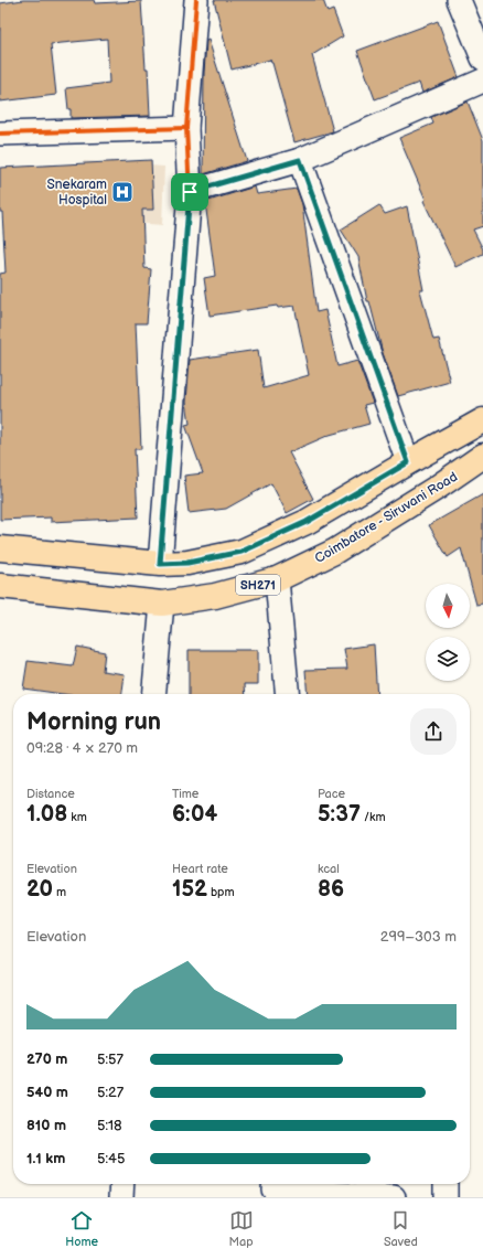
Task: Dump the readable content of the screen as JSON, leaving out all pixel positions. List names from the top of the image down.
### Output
{
  "streets": {
    "main road": ["Coimbatore - Siruvani Road", "SH271"]
  },
  "places": {
    "hospital": ["Snekaram Hospital"]
  },
  "north": "bottom",
  "page": {
    "heading": ["Morning run", "09:28 · 4 × 270 m"],
    "stats": [
      ["Distance", "1.08 km"],
      ["Time", "6:04"],
      ["Pace", "5:37 /km"],
      ["Elevation", "20 m"],
      ["Heart rate", "152 bpm"],
      ["kcal", "86"]
    ],
    "chart": ["Elevation", "299–303 m"],
    "list": [
      {
        "name": "270 m",
        "note": "5:57"
      },
      {
        "name": "540 m",
        "note": "5:27"
      },
      {
        "name": "810 m",
        "note": "5:18"
      },
      {
        "name": "1.1 km",
        "note": "5:45"
      }
    ],
    "tabs": ["Home", "Map", "Saved"]
  }
}
